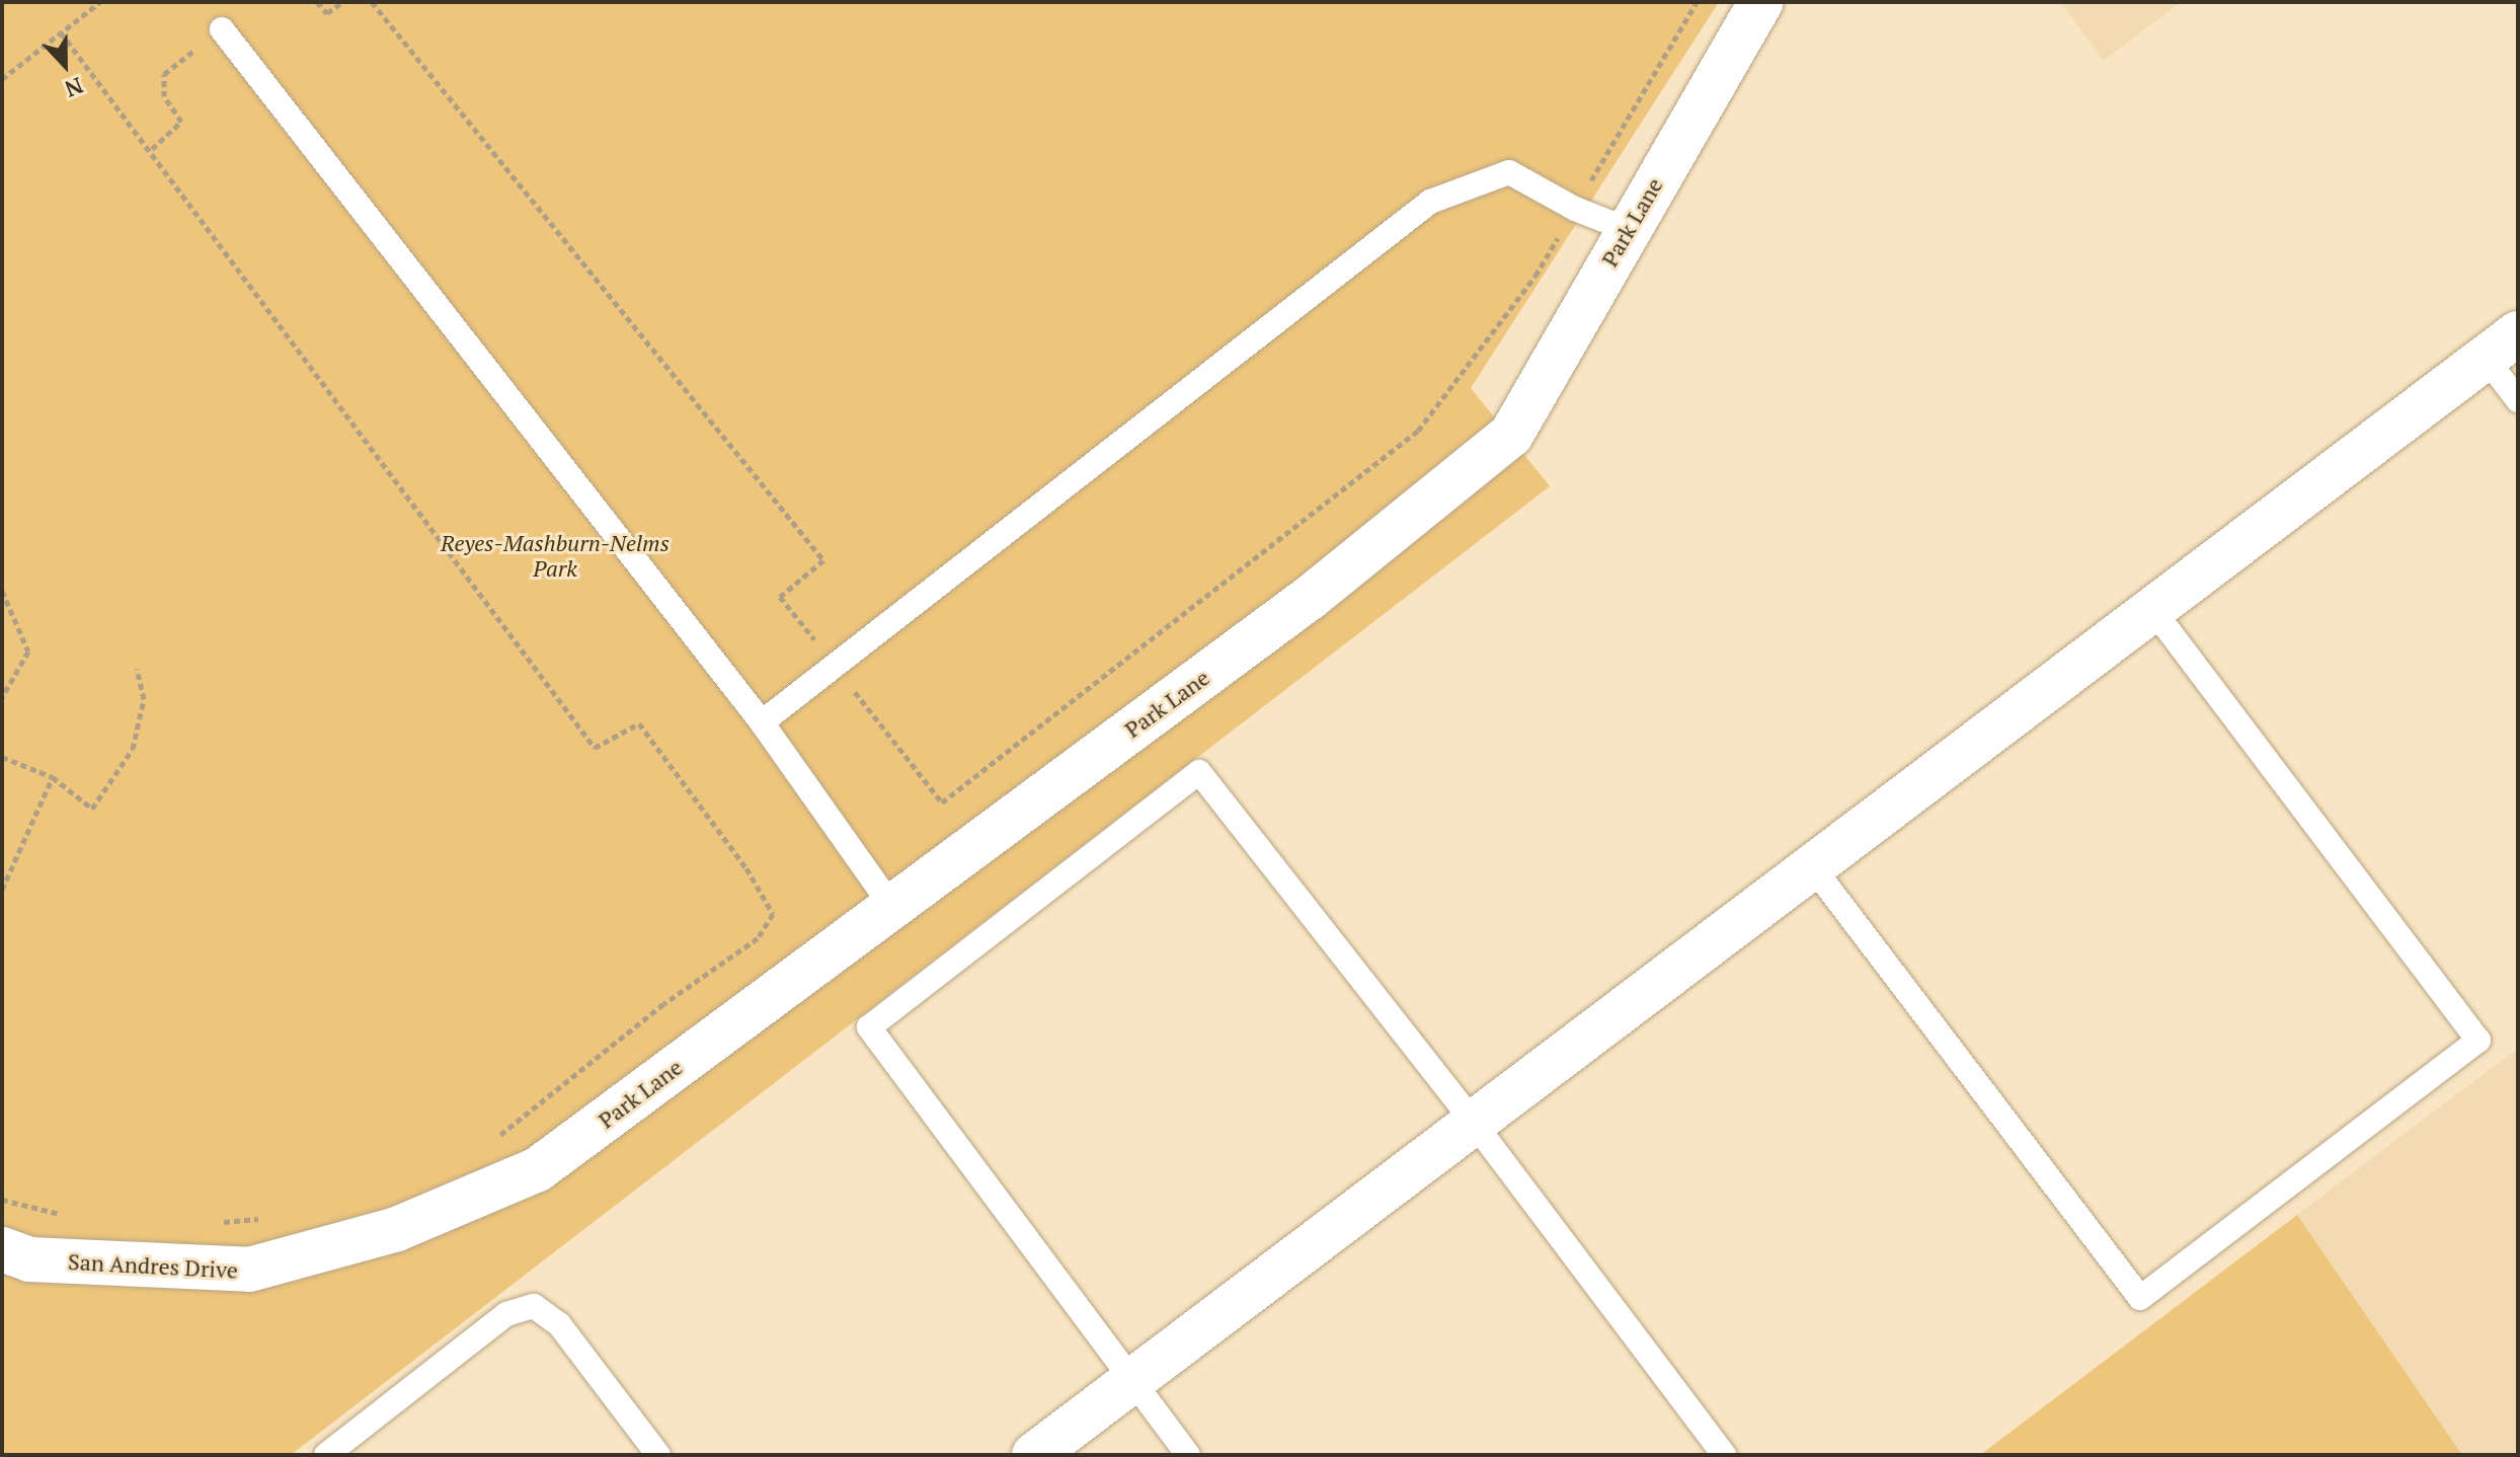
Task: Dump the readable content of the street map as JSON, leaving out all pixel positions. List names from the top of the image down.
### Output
{
  "streets": {
    "street": ["Park Lane", "San Andres Drive"]
  },
  "crossings": [
    ["Park Lane", "San Andres Drive"]
  ],
  "parks": ["Reyes-Mashburn-Nelms Park"],
  "north": "bottom"
}
